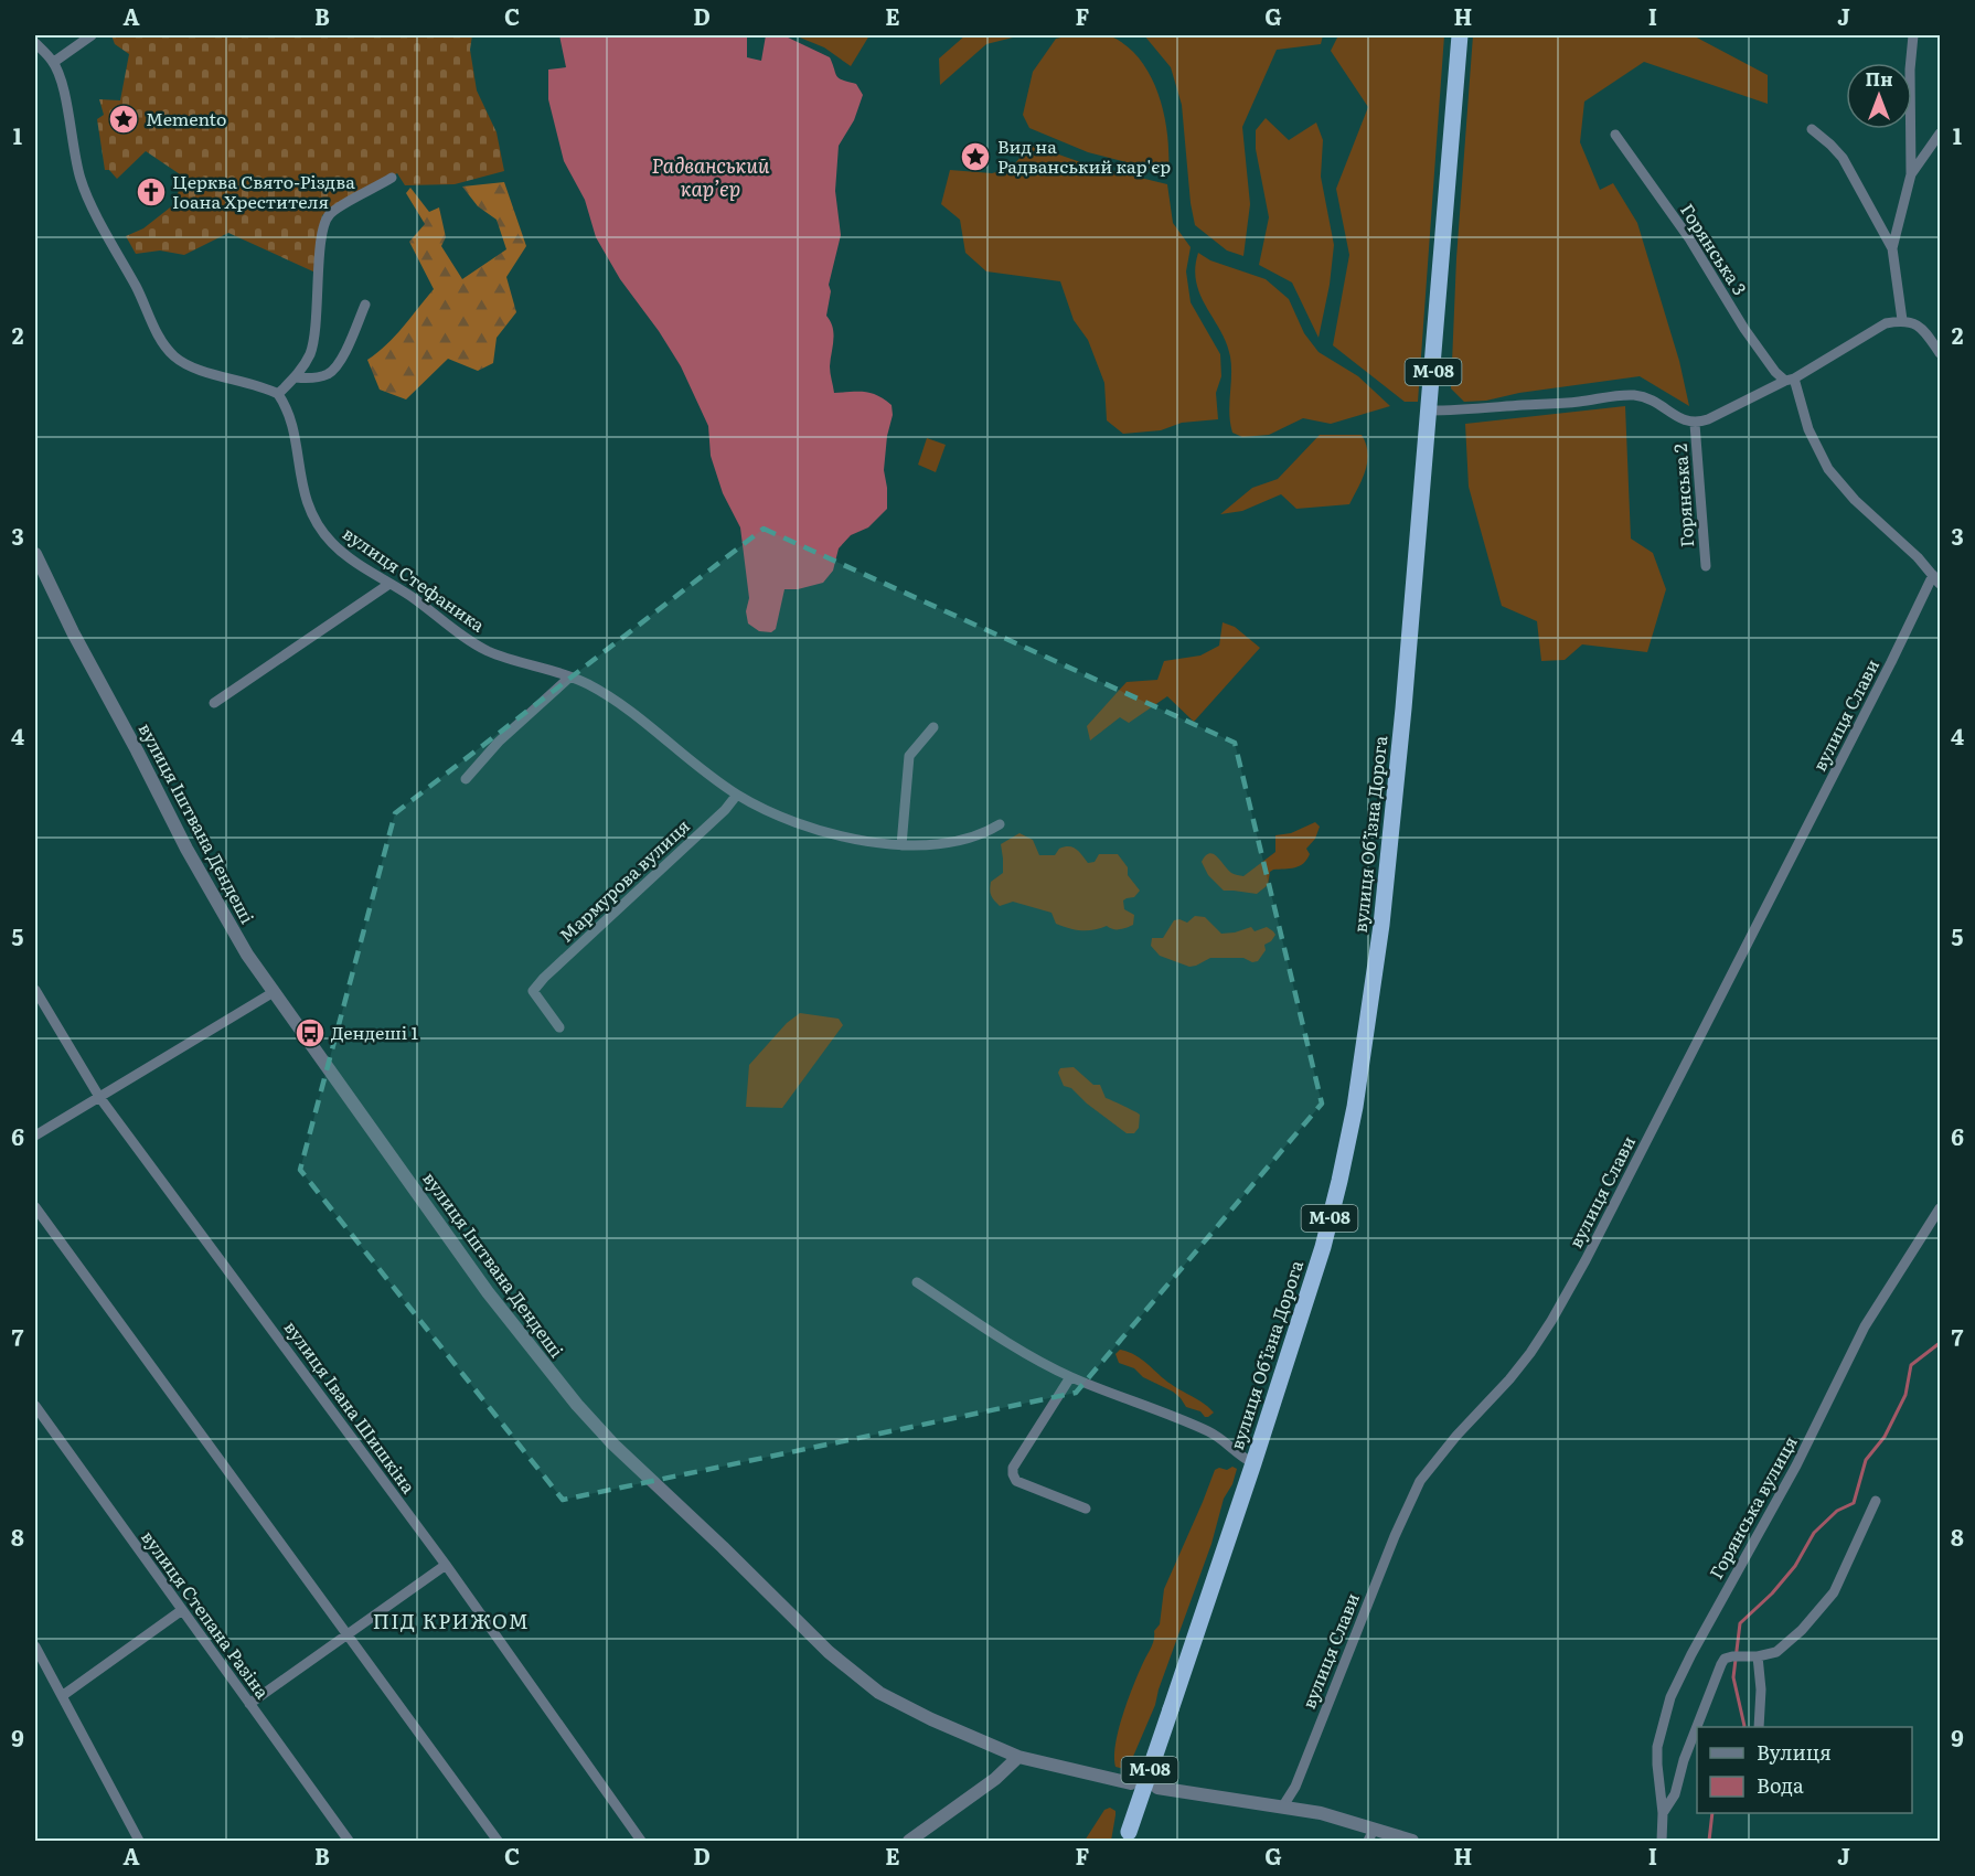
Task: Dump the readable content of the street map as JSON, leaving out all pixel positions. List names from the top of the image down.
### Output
{
  "streets": {
    "highway": ["М-08", "вулиця Обʼїзна Дорога"],
    "street": [
      "Горянська 3",
      "Горянська 2",
      "вулиця Стефаника",
      "вулиця Слави",
      "вулиця Іштвана Дендеші",
      "Мармурова вулиця",
      "вулиця Івана Шишкіна",
      "Горянська вулиця",
      "вулиця Степана Разіна"
    ]
  },
  "crossings": [
    ["М-08", "вулиця Обʼїзна Дорога"],
    ["вулиця Стефаника", "Мармурова вулиця"]
  ],
  "districts": ["ПІД КРИЖОМ"],
  "water": ["Радванський карʼєр"],
  "places": {
    "place": ["Memento", "Вид на Радванський кар'єр"],
    "church": ["Церква Свято-Різдва Іоана Хрестителя"],
    "bus stop": ["Дендеші 1"]
  },
  "legend": ["Вулиця", "Вода"],
  "north": "top",
  "grid": {
    "columns": [
      "A",
      "B",
      "C",
      "D",
      "E",
      "F",
      "G",
      "H",
      "I",
      "J"
    ],
    "rows": [
      "1",
      "2",
      "3",
      "4",
      "5",
      "6",
      "7",
      "8",
      "9"
    ]
  }
}
